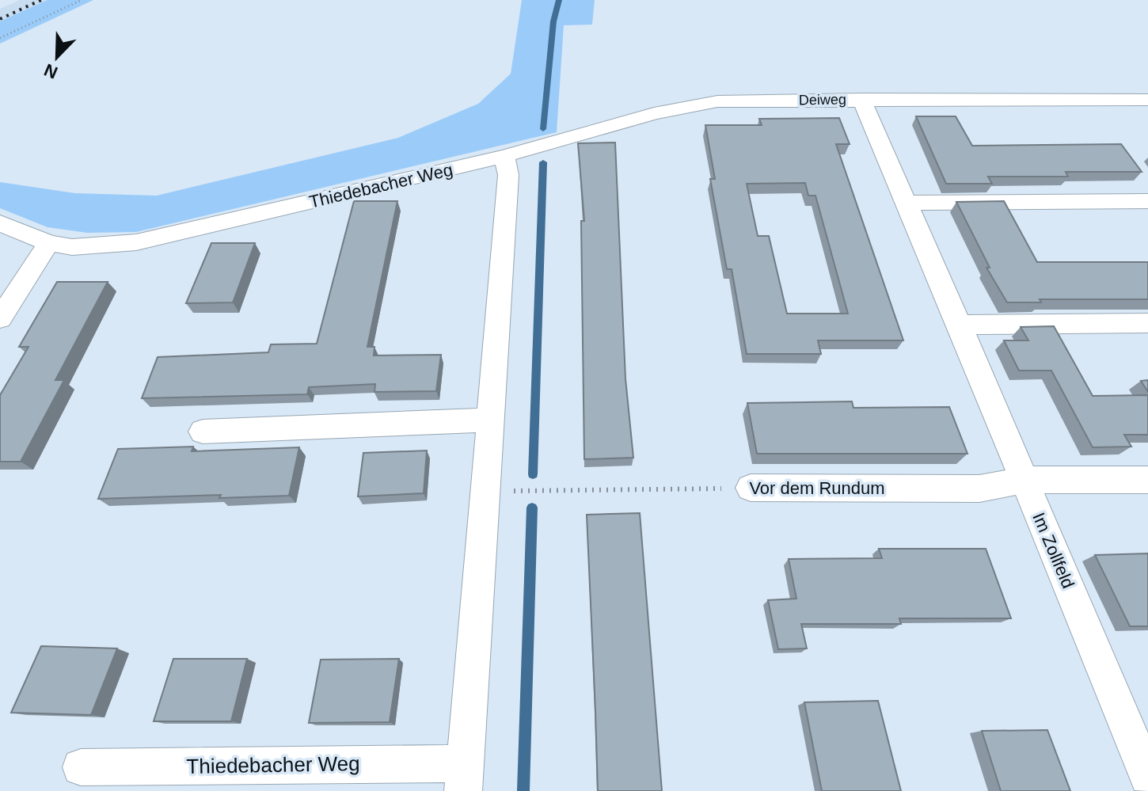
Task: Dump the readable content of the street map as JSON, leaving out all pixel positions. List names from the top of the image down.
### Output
{
  "streets": {
    "street": [
      "Deiweg",
      "Thiedebacher Weg",
      "Vor dem Rundum",
      "Im Zollfeld"
    ]
  },
  "crossings": [
    ["Deiweg", "Thiedebacher Weg"],
    ["Deiweg", "Im Zollfeld"],
    ["Thiedebacher Weg", "Vor dem Rundum"],
    ["Vor dem Rundum", "Im Zollfeld"]
  ],
  "north": "bottom left"
}
